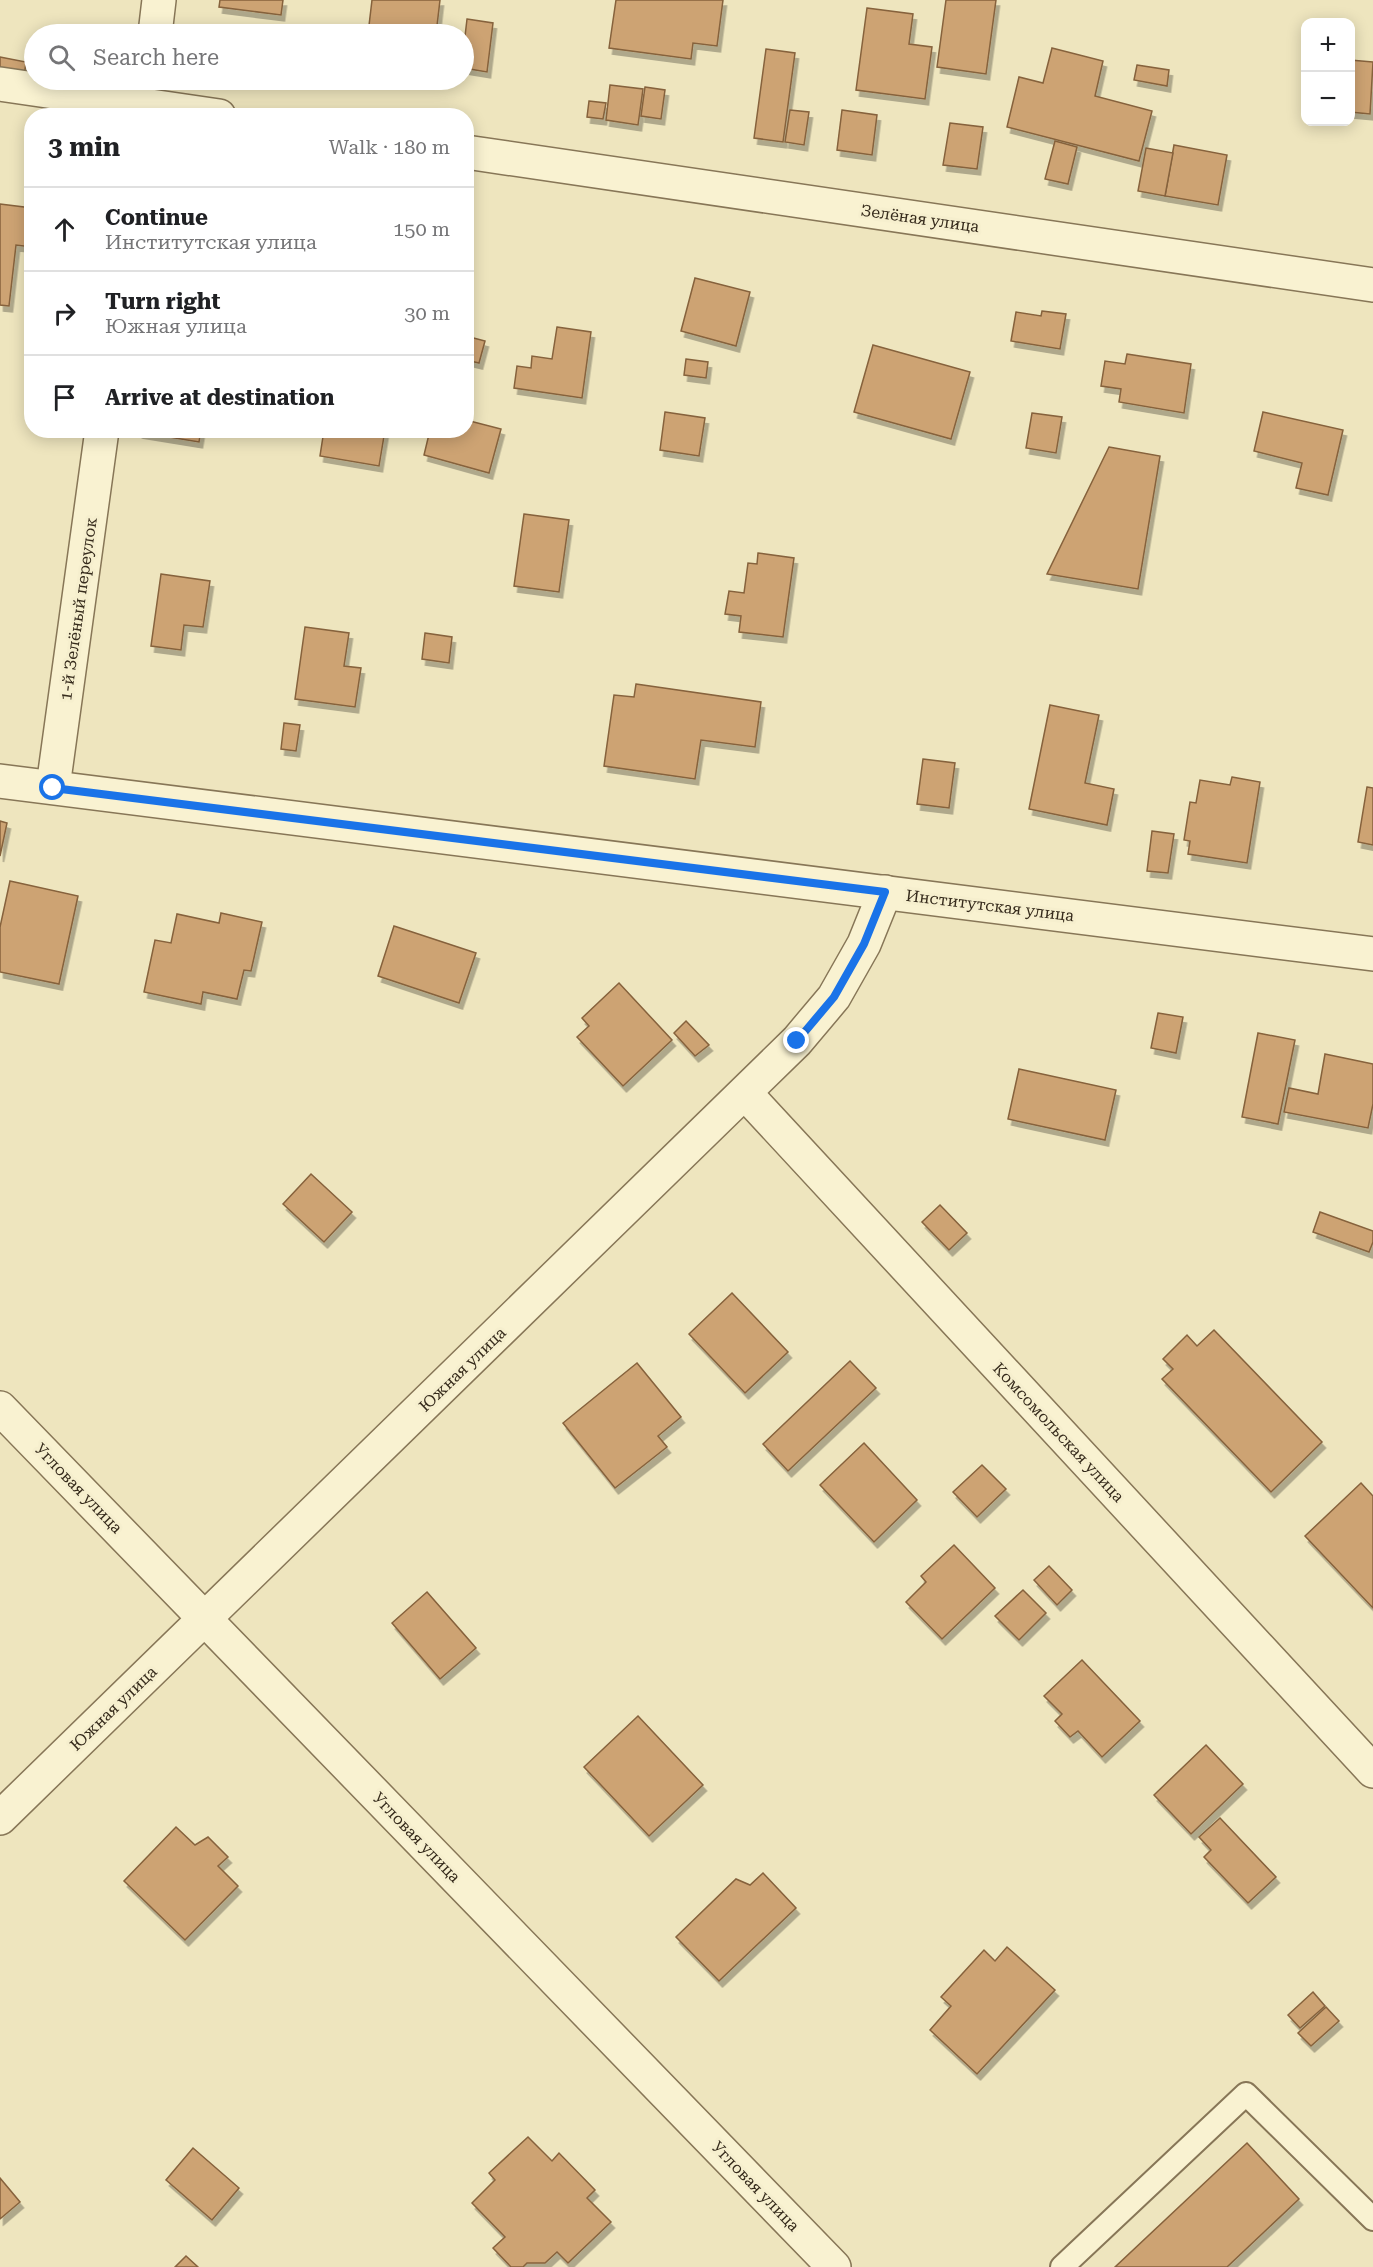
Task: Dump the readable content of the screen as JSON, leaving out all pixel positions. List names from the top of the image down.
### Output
{
  "streets": {
    "street": [
      "Зелёная улица",
      "1-й Зелёный переулок",
      "Институтская улица",
      "Южная улица",
      "Комсомольская улица",
      "Угловая улица"
    ]
  },
  "crossings": [
    ["1-й Зелёный переулок", "Институтская улица"],
    ["Институтская улица", "Южная улица"],
    ["Южная улица", "Комсомольская улица"],
    ["Южная улица", "Угловая улица"]
  ],
  "page": {
    "map_buttons": ["+", "−"],
    "search": "Search here",
    "heading": ["3 min", "Walk · 180 m"],
    "list": [
      ["Continue", "Институтская улица", "150 m"],
      ["Turn right", "Южная улица", "30 m"],
      "Arrive at destination"
    ]
  }
}
